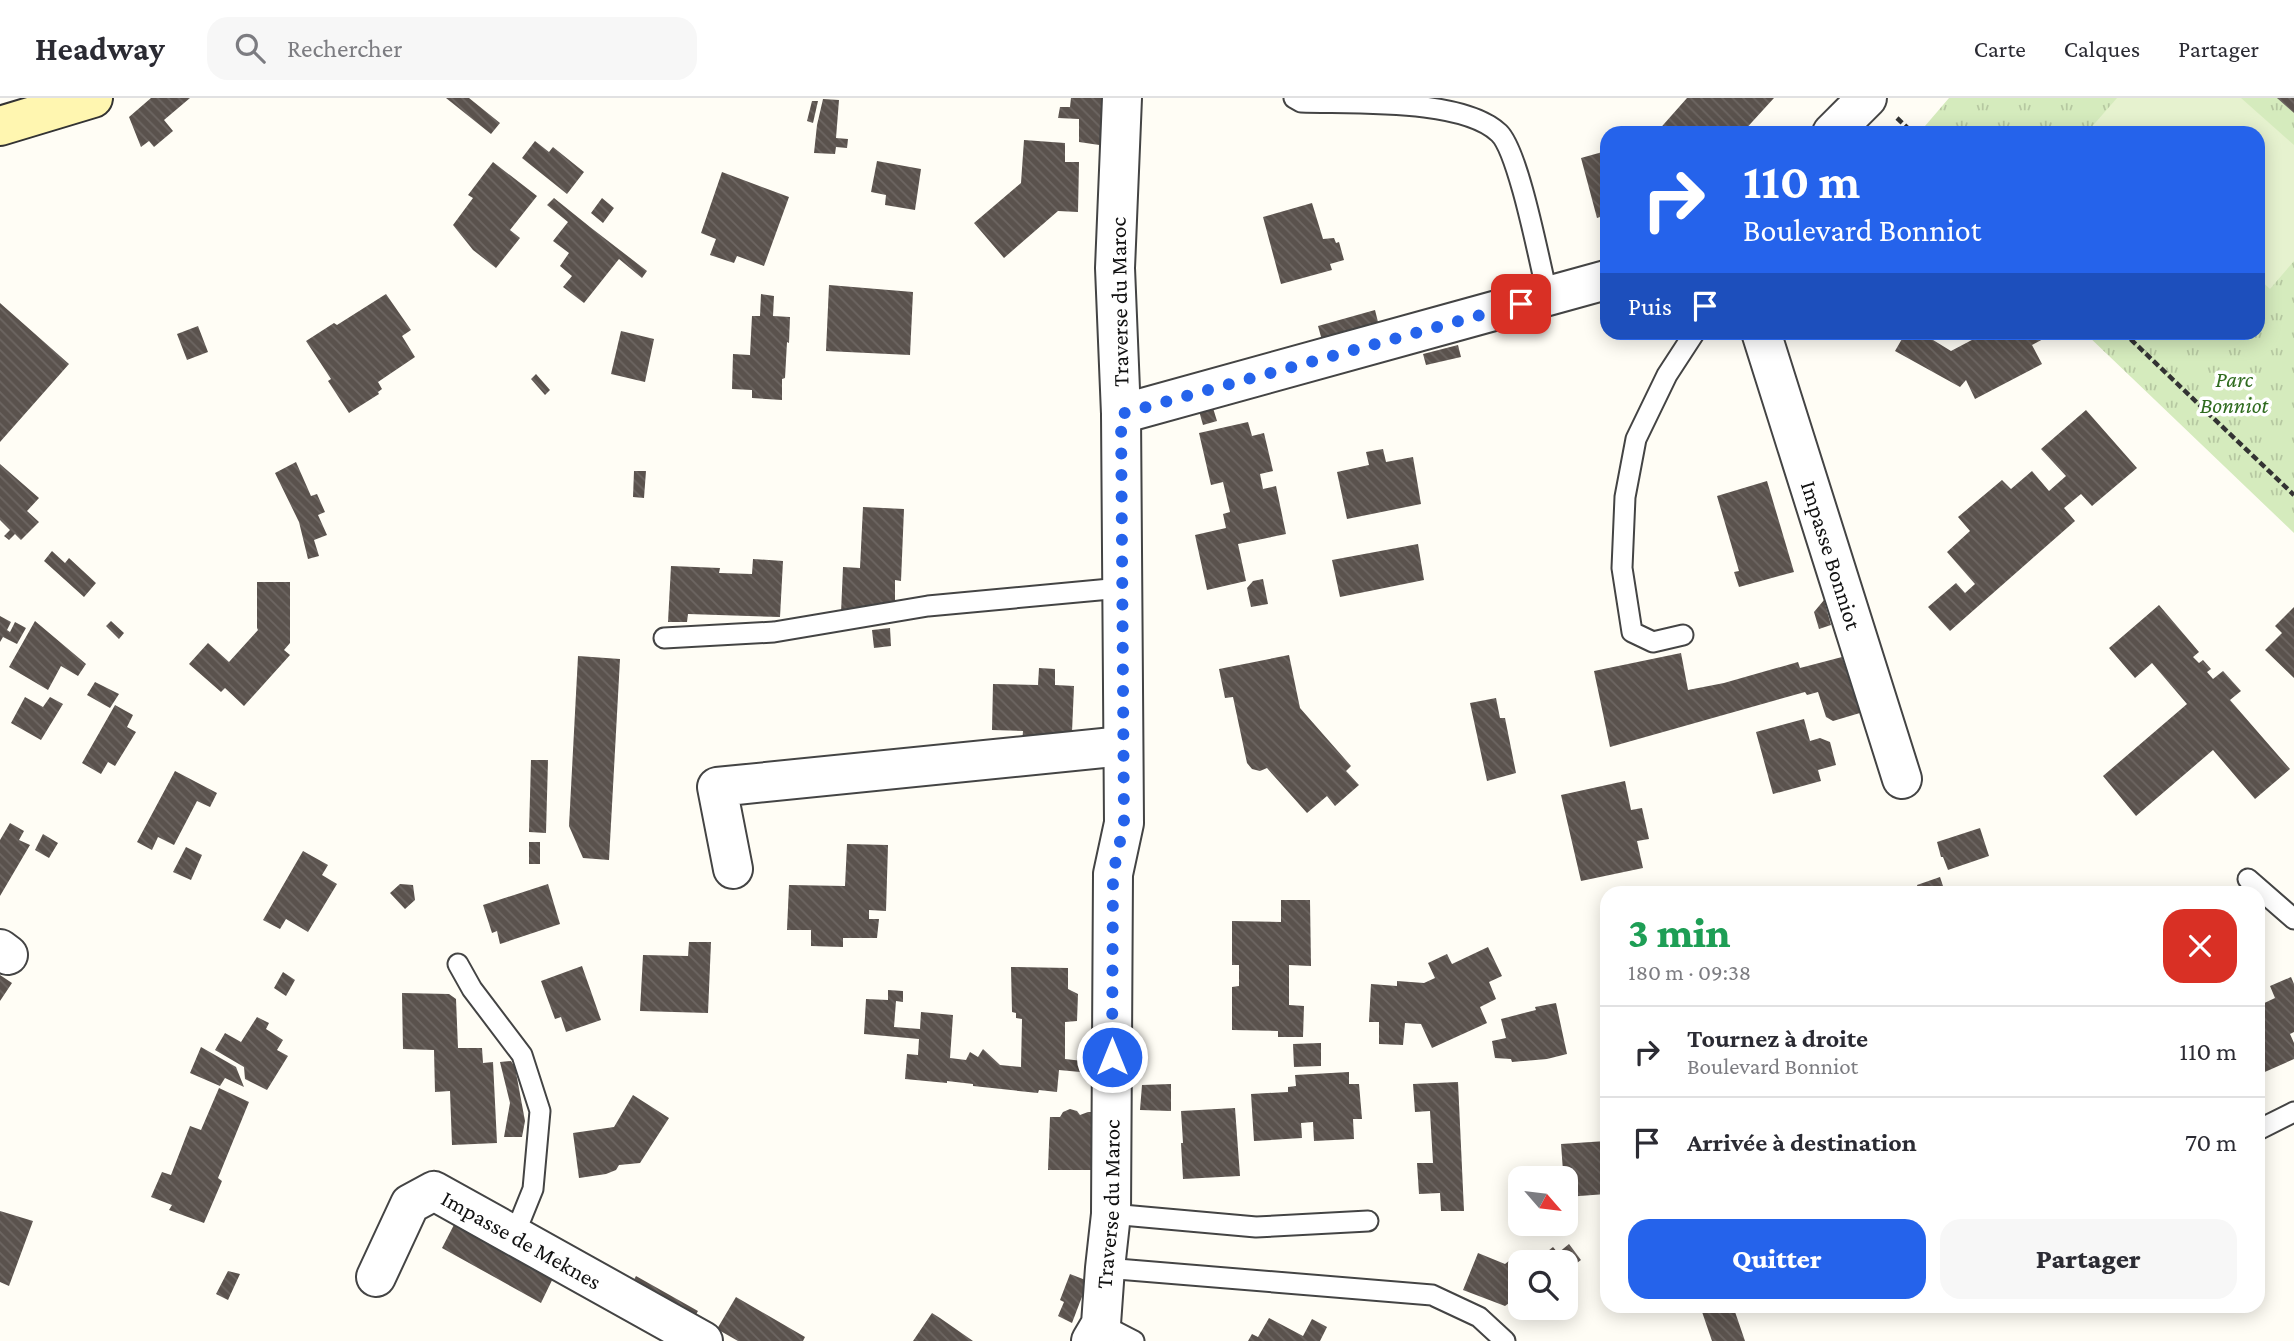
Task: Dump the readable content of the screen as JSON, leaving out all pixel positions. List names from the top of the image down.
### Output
{
  "streets": {
    "street": ["Traverse du Maroc", "Impasse Bonniot", "Impasse de Meknes"]
  },
  "parks": ["Parc Bonniot"],
  "north": "bottom right",
  "page": {
    "header": "Headway",
    "search": "Rechercher",
    "nav": ["Carte", "Calques", "Partager"],
    "turn": ["110 m", "Boulevard Bonniot"],
    "then": "Puis",
    "heading": ["3 min", "180 m · 09:38"],
    "list": [
      {
        "name": "Tournez à droite",
        "note": "Boulevard Bonniot",
        "value": "110 m"
      },
      {
        "name": "Arrivée à destination",
        "value": "70 m"
      }
    ],
    "buttons": ["Quitter", "Partager"]
  }
}
